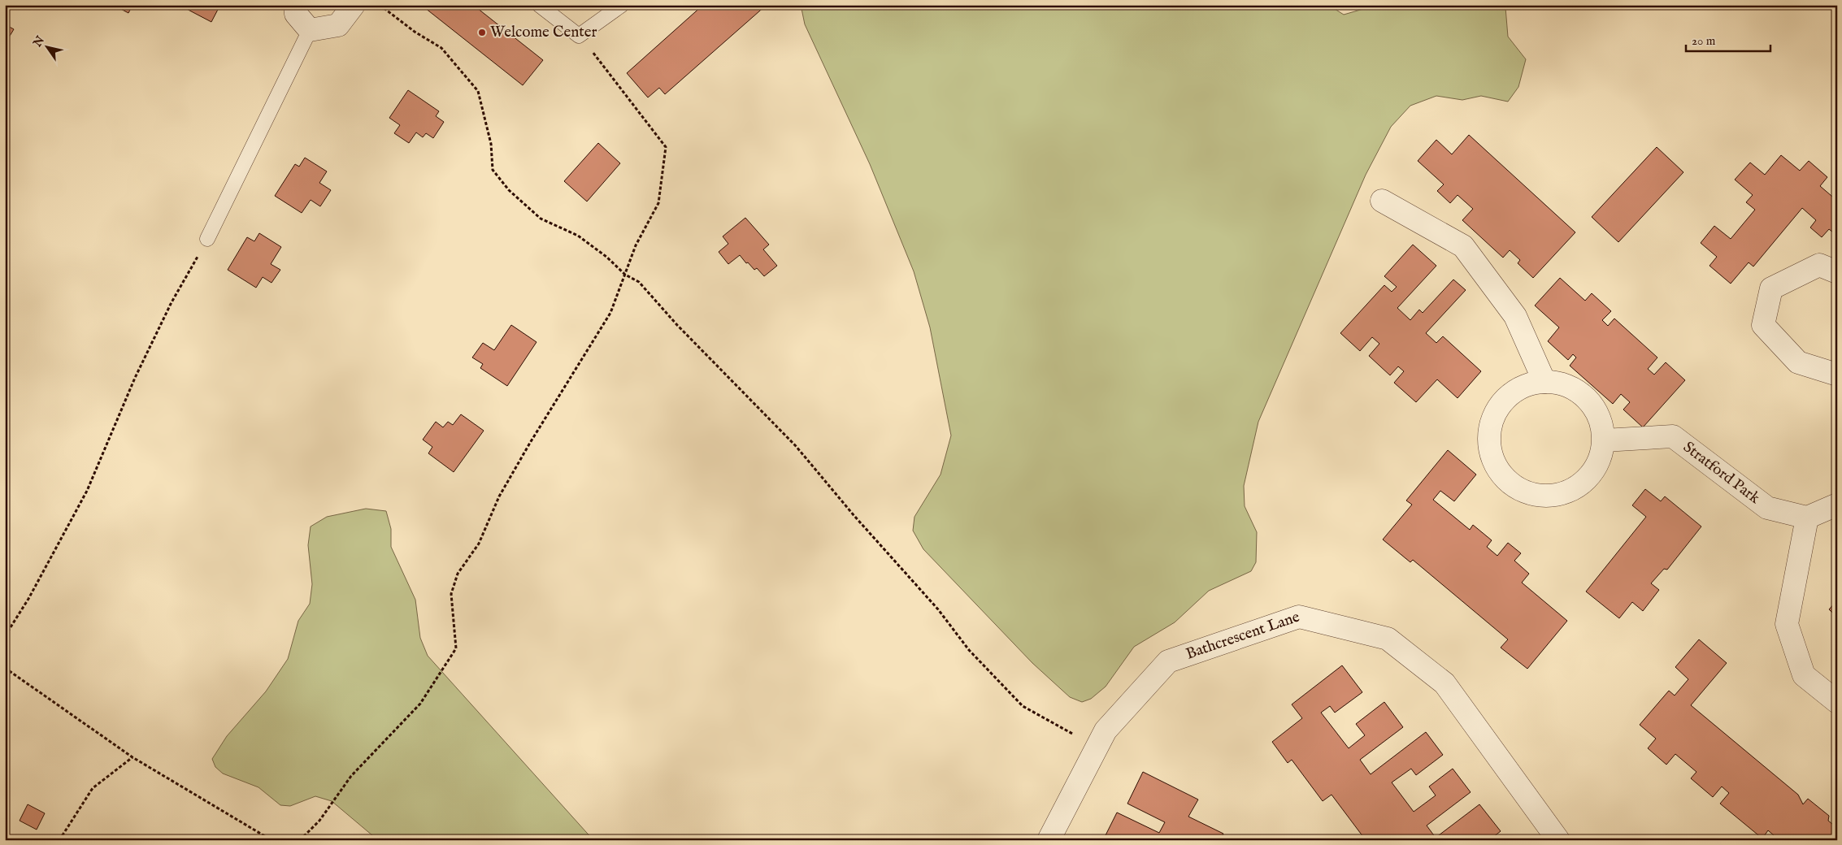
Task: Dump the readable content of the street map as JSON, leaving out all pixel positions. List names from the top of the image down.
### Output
{
  "streets": {
    "street": ["Stratford Park", "Bathcrescent Lane"]
  },
  "places": ["Welcome Center"],
  "scale_bar": "20 m",
  "north": "top left"
}
